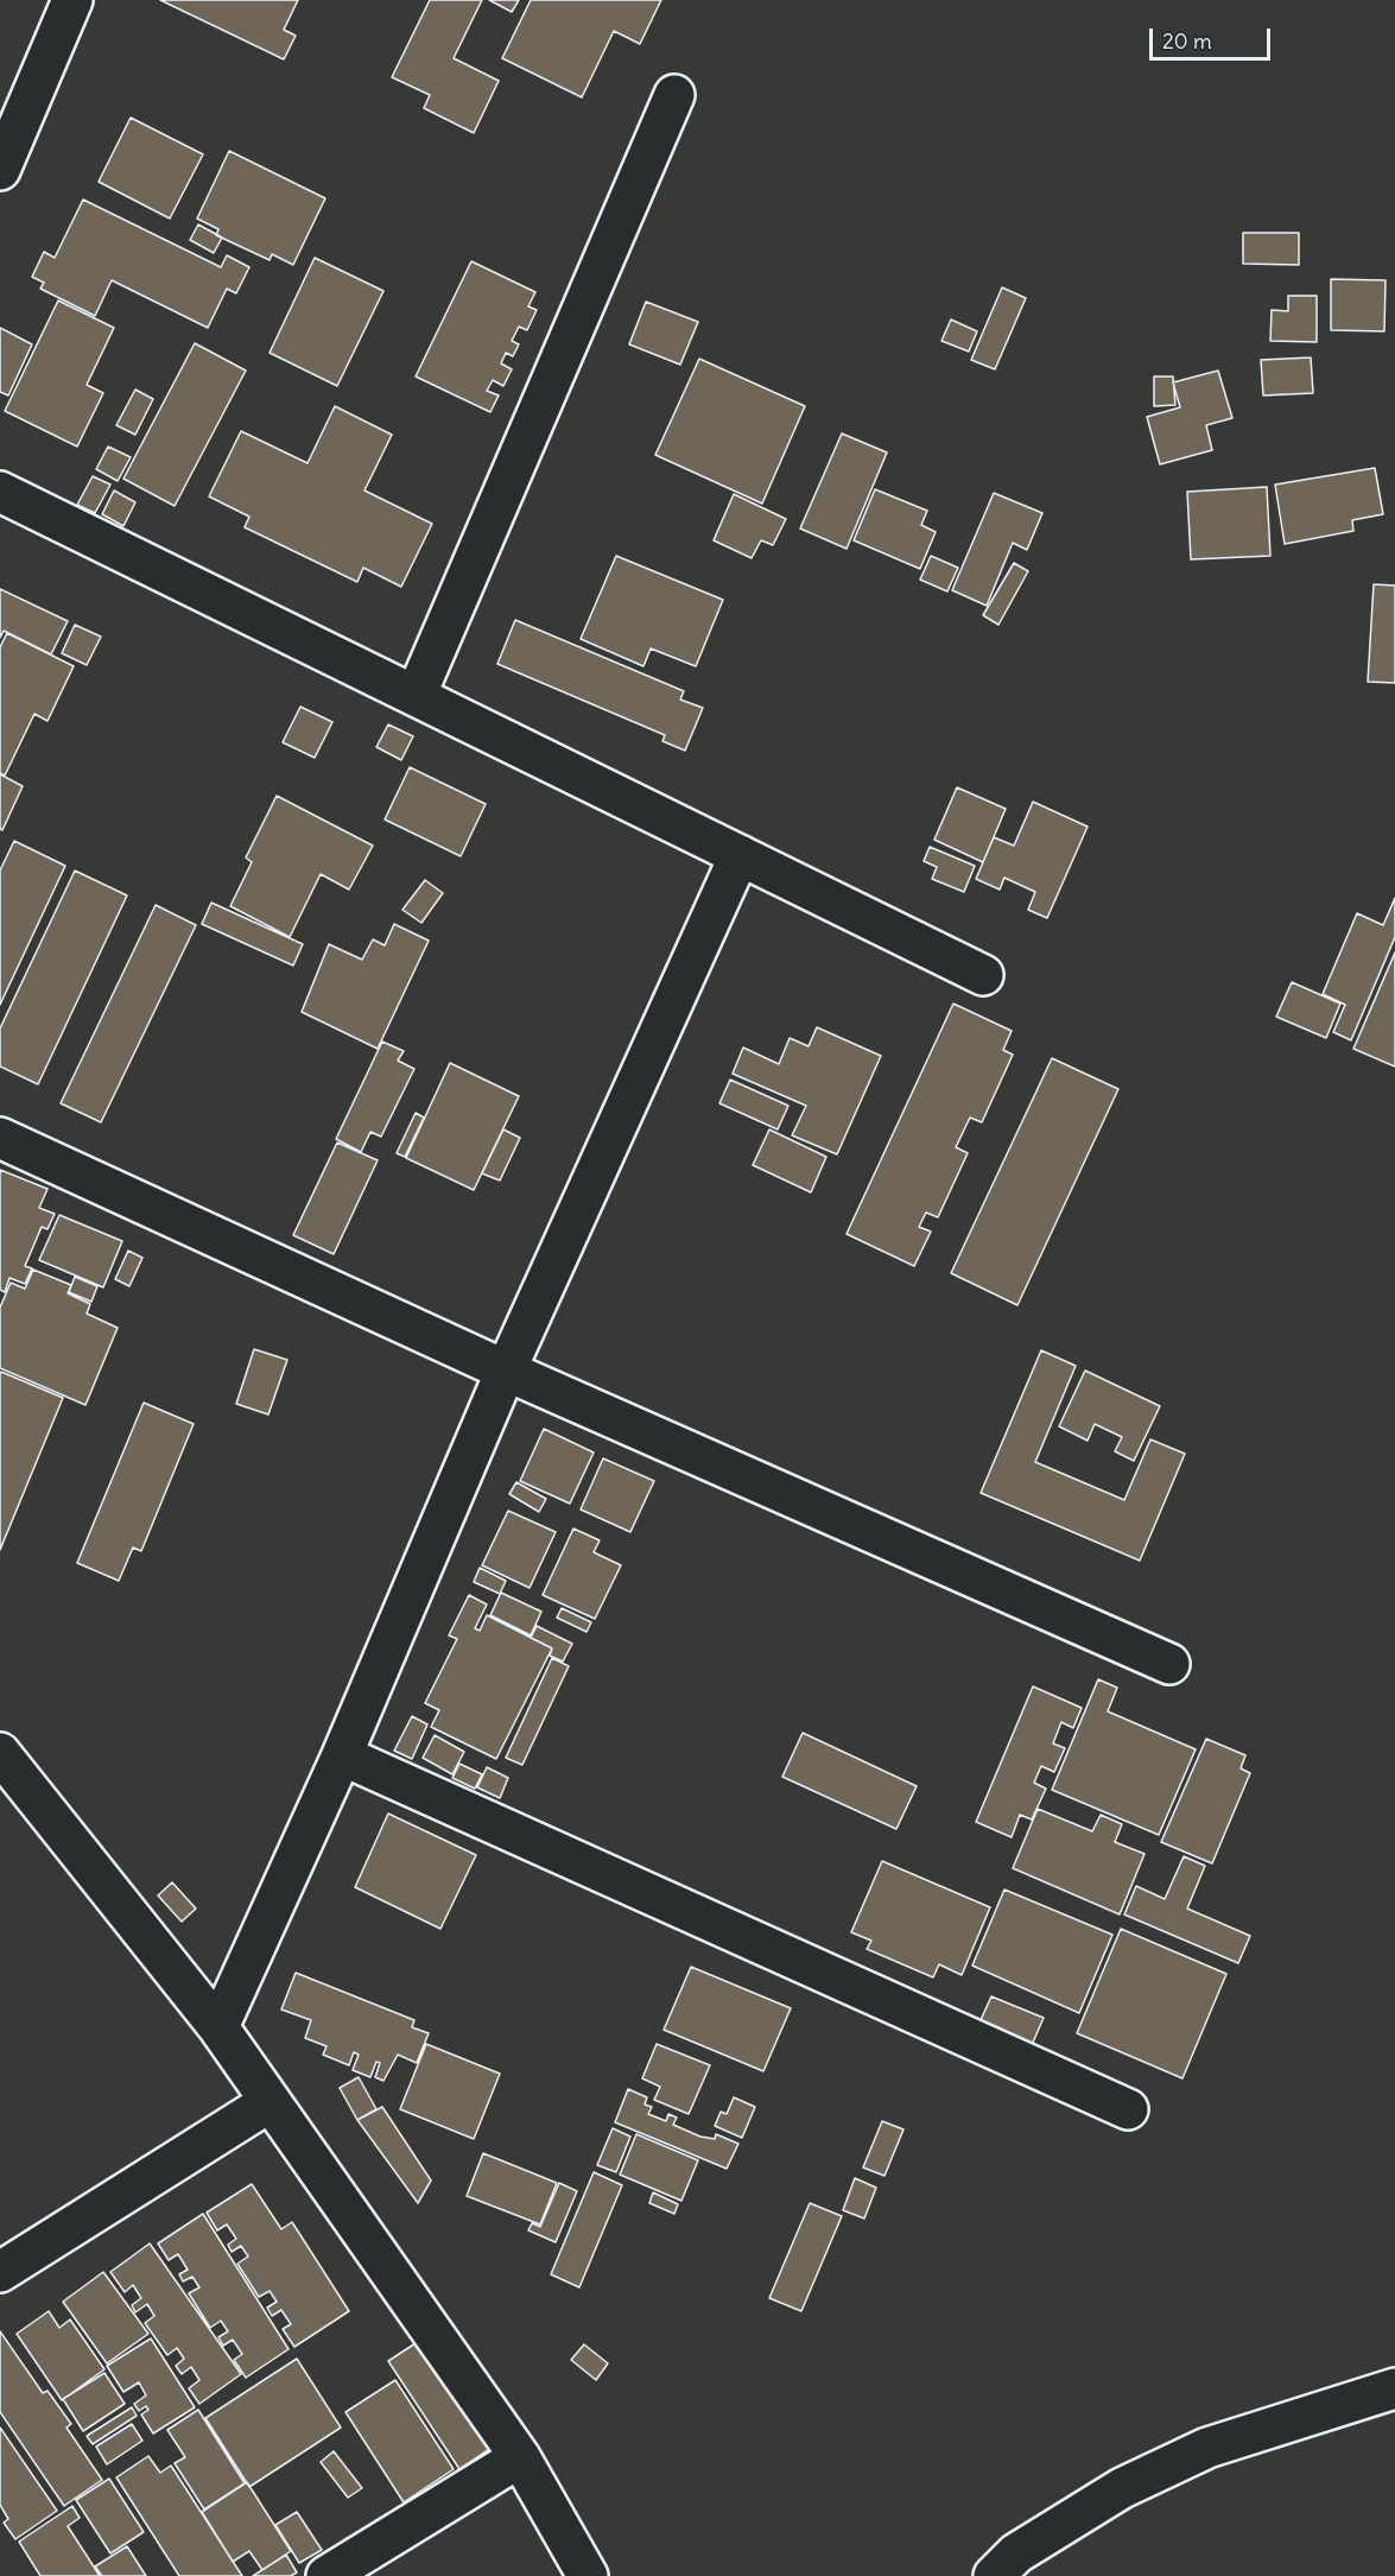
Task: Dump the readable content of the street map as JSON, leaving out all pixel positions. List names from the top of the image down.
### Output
{
  "scale_bar": "20 m"
}
